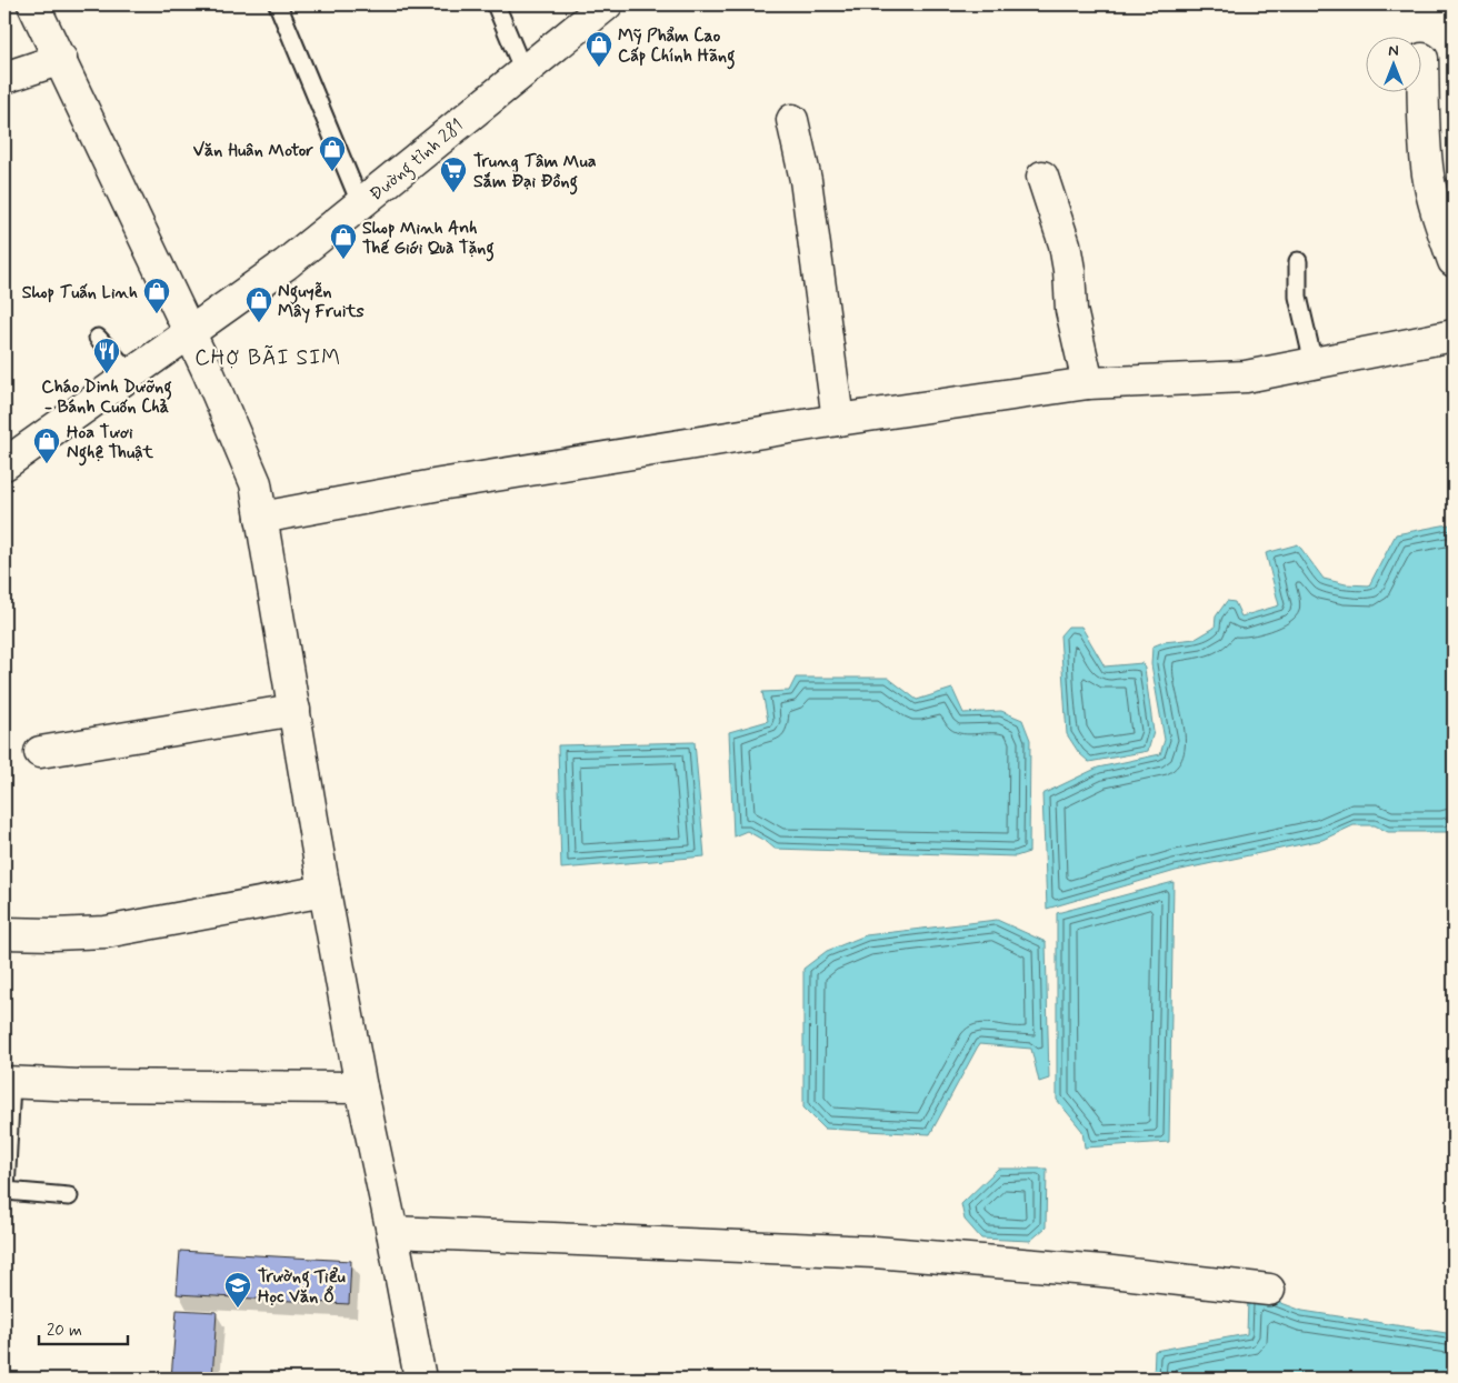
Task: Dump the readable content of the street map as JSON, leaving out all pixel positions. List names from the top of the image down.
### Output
{
  "streets": {
    "street": ["Đường tỉnh 281"]
  },
  "districts": ["CHỢ BÃI SIM"],
  "places": {
    "shop": [
      "Mỹ Phẩm Cao Cấp Chính Hãng",
      "Văn Huân Motor",
      "Shop Minh Anh Thế Giới Quà Tặng",
      "Shop Tuấn Linh",
      "Nguyễn Mây Fruits",
      "Hoa Tươi Nghệ Thuật"
    ],
    "supermarket": ["Trung Tâm Mua Sắm Đại Đồng"],
    "restaurant": ["Cháo Dinh Dưỡng - Bánh Cuốn Chả"],
    "school or university": ["Trường Tiểu Học Văn Ổ"]
  },
  "scale_bar": "20 m",
  "north": "top"
}
